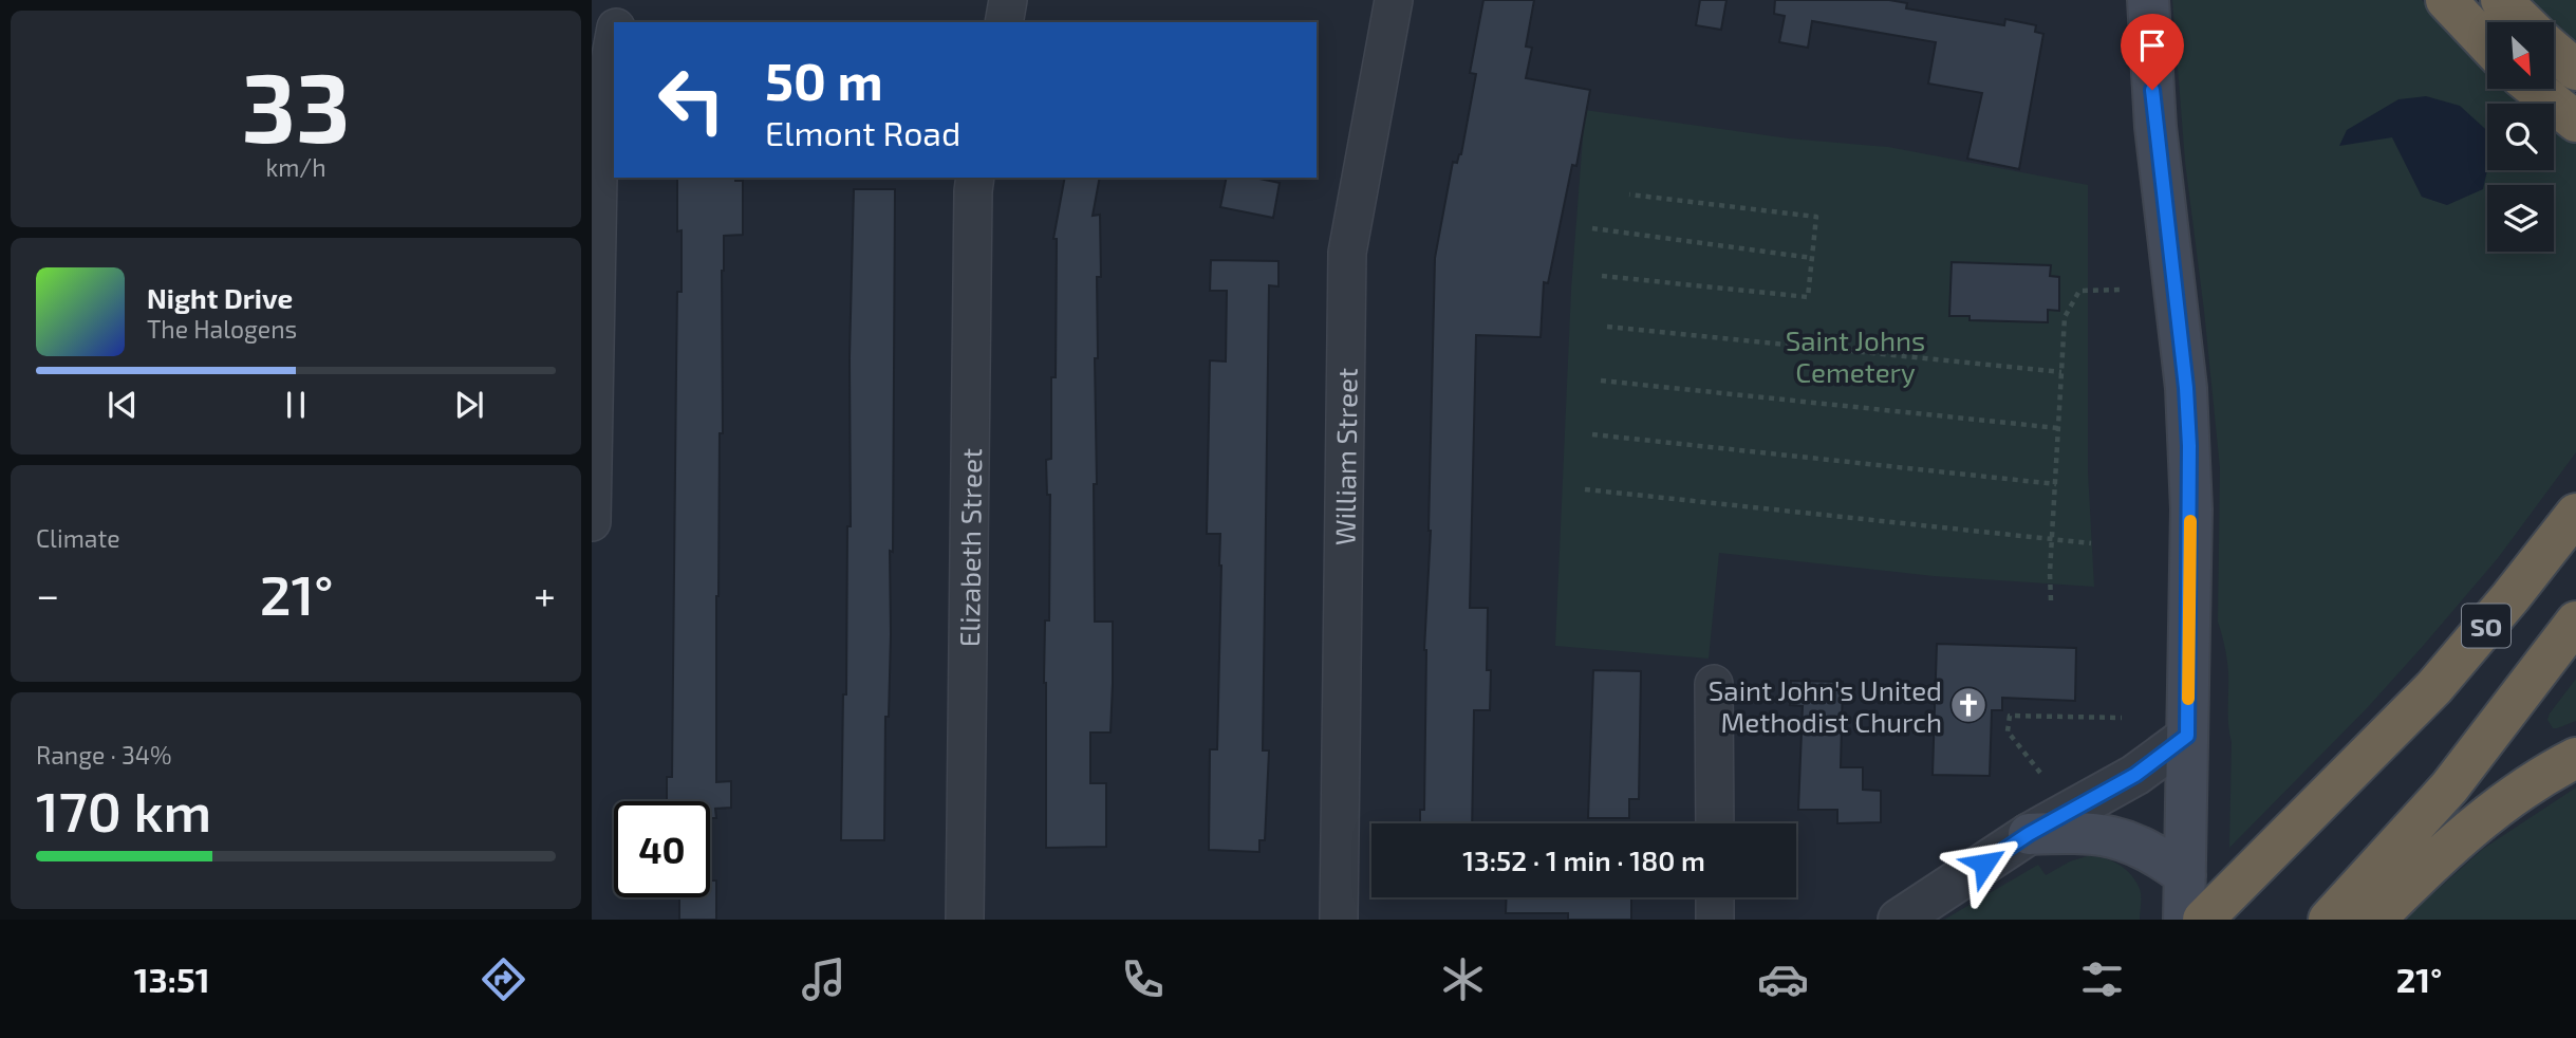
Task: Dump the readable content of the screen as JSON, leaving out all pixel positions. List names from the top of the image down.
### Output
{
  "streets": {
    "highway": ["SO"],
    "street": ["William Street", "Elizabeth Street"]
  },
  "parks": ["Saint Johns Cemetery"],
  "places": {
    "church": ["Saint John's United Methodist Church"]
  },
  "north": "bottom right",
  "page": {
    "tile": [
      ["33", "km/h"],
      "Climate",
      ["Range · 34%", "170 km"]
    ],
    "turn": ["50 m", "Elmont Road"],
    "song": ["Night Drive", "The Halogens"],
    "heat": ["−", "21°", "+"],
    "limit": "40",
    "trip": "13:52 · 1 min · 180 m",
    "tabs": ["13:51", "21°"]
  }
}
